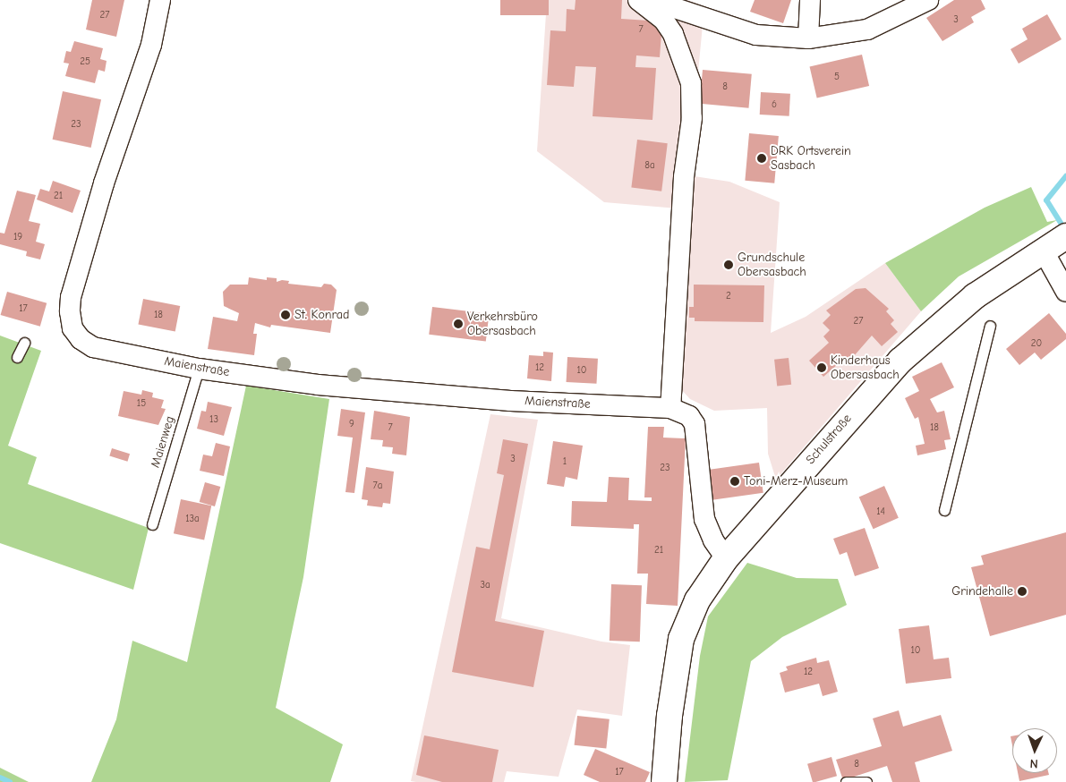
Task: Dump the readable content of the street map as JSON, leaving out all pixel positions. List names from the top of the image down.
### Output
{
  "streets": {
    "main road": ["Schulstraße"],
    "street": ["Maienstraße"],
    "lane": ["Maienweg"]
  },
  "crossings": [
    ["Maienstraße", "Schulstraße"],
    ["Maienstraße", "Maienweg"]
  ],
  "places": [
    "DRK Ortsverein Sasbach",
    "Grundschule Obersasbach",
    "St. Konrad",
    "Verkehrsbüro Obersasbach",
    "Kinderhaus Obersasbach",
    "Toni-Merz-Museum",
    "Grindehalle"
  ],
  "house_numbers": [
    "27",
    "3",
    "7",
    "25",
    "5",
    "8",
    "6",
    "23",
    "8a",
    "21",
    "19",
    "2",
    "17",
    "18",
    "27",
    "20",
    "12",
    "10",
    "15",
    "13",
    "9",
    "7",
    "18",
    "3",
    "1",
    "23",
    "7a",
    "14",
    "13a",
    "21",
    "3a",
    "10",
    "12",
    "8",
    "17"
  ],
  "north": "bottom"
}
